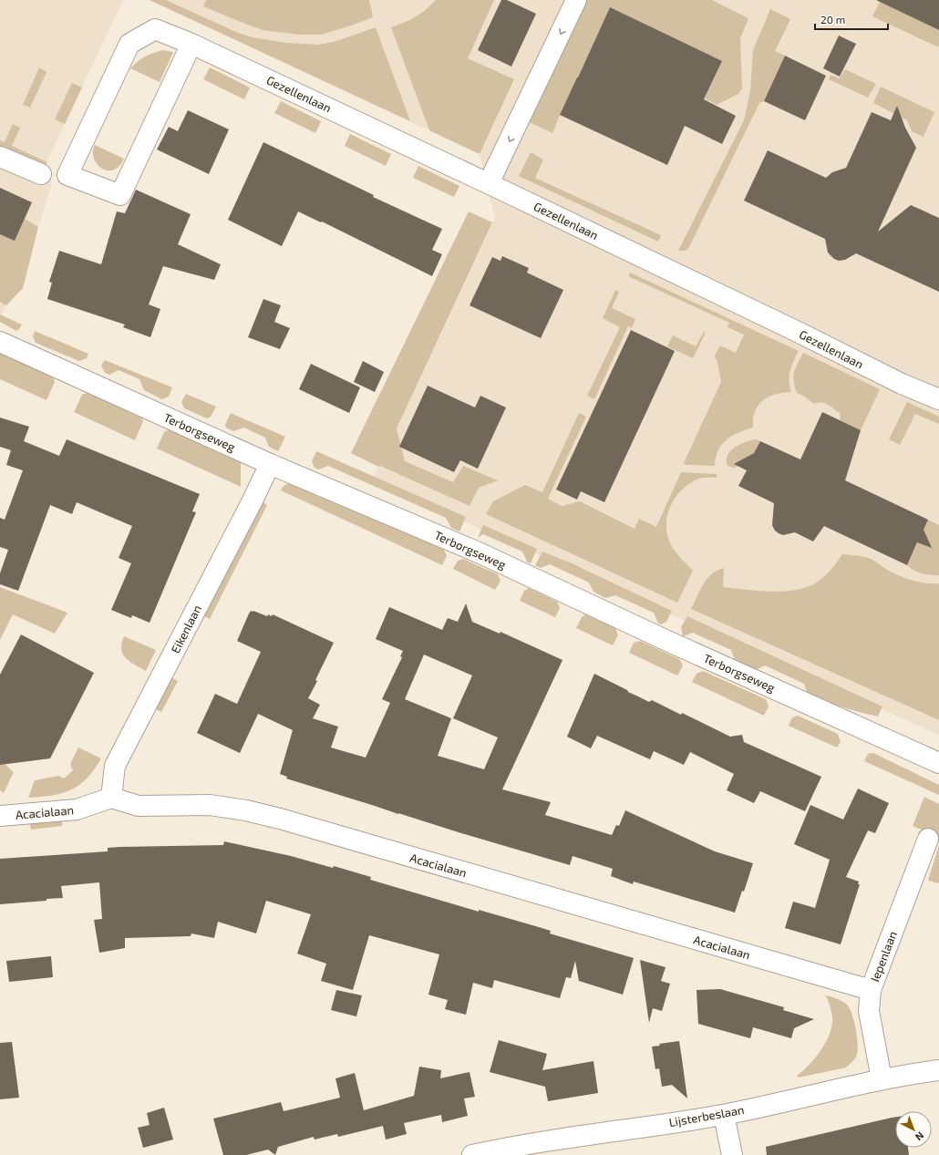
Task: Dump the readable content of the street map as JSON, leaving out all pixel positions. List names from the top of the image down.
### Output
{
  "streets": {
    "street": [
      "Gezellenlaan",
      "Terborgseweg",
      "Eikenlaan",
      "Acacialaan",
      "Iepenlaan",
      "Lijsterbeslaan"
    ]
  },
  "crossings": [
    ["Terborgseweg", "Eikenlaan"],
    ["Eikenlaan", "Acacialaan"],
    ["Acacialaan", "Iepenlaan"],
    ["Iepenlaan", "Lijsterbeslaan"]
  ],
  "scale_bar": "20 m",
  "north": "bottom right"
}
